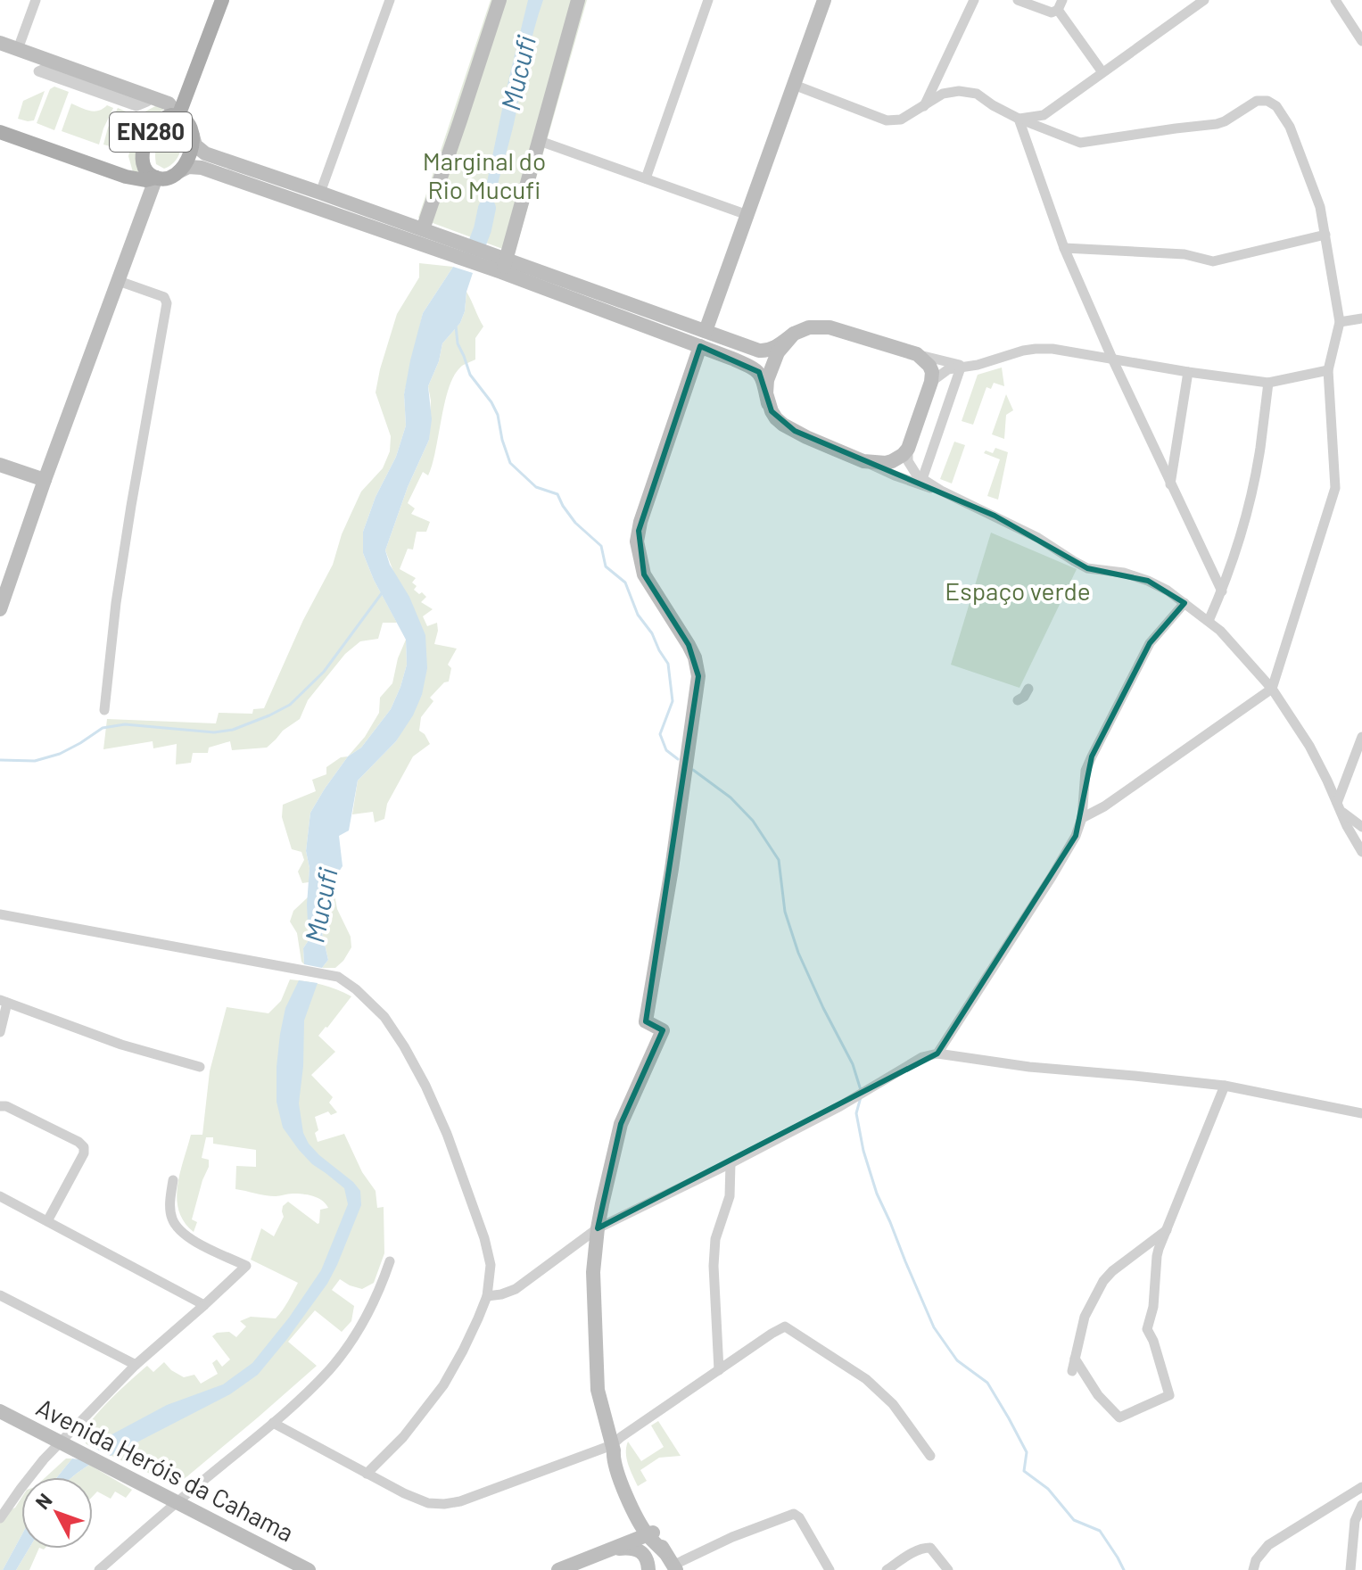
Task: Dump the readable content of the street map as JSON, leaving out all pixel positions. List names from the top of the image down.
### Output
{
  "streets": {
    "main road": ["EN280"],
    "street": ["Avenida Heróis da Cahama"]
  },
  "water": ["Mucufi"],
  "parks": ["Marginal do Rio Mucufi", "Espaço verde"],
  "north": "top left"
}
